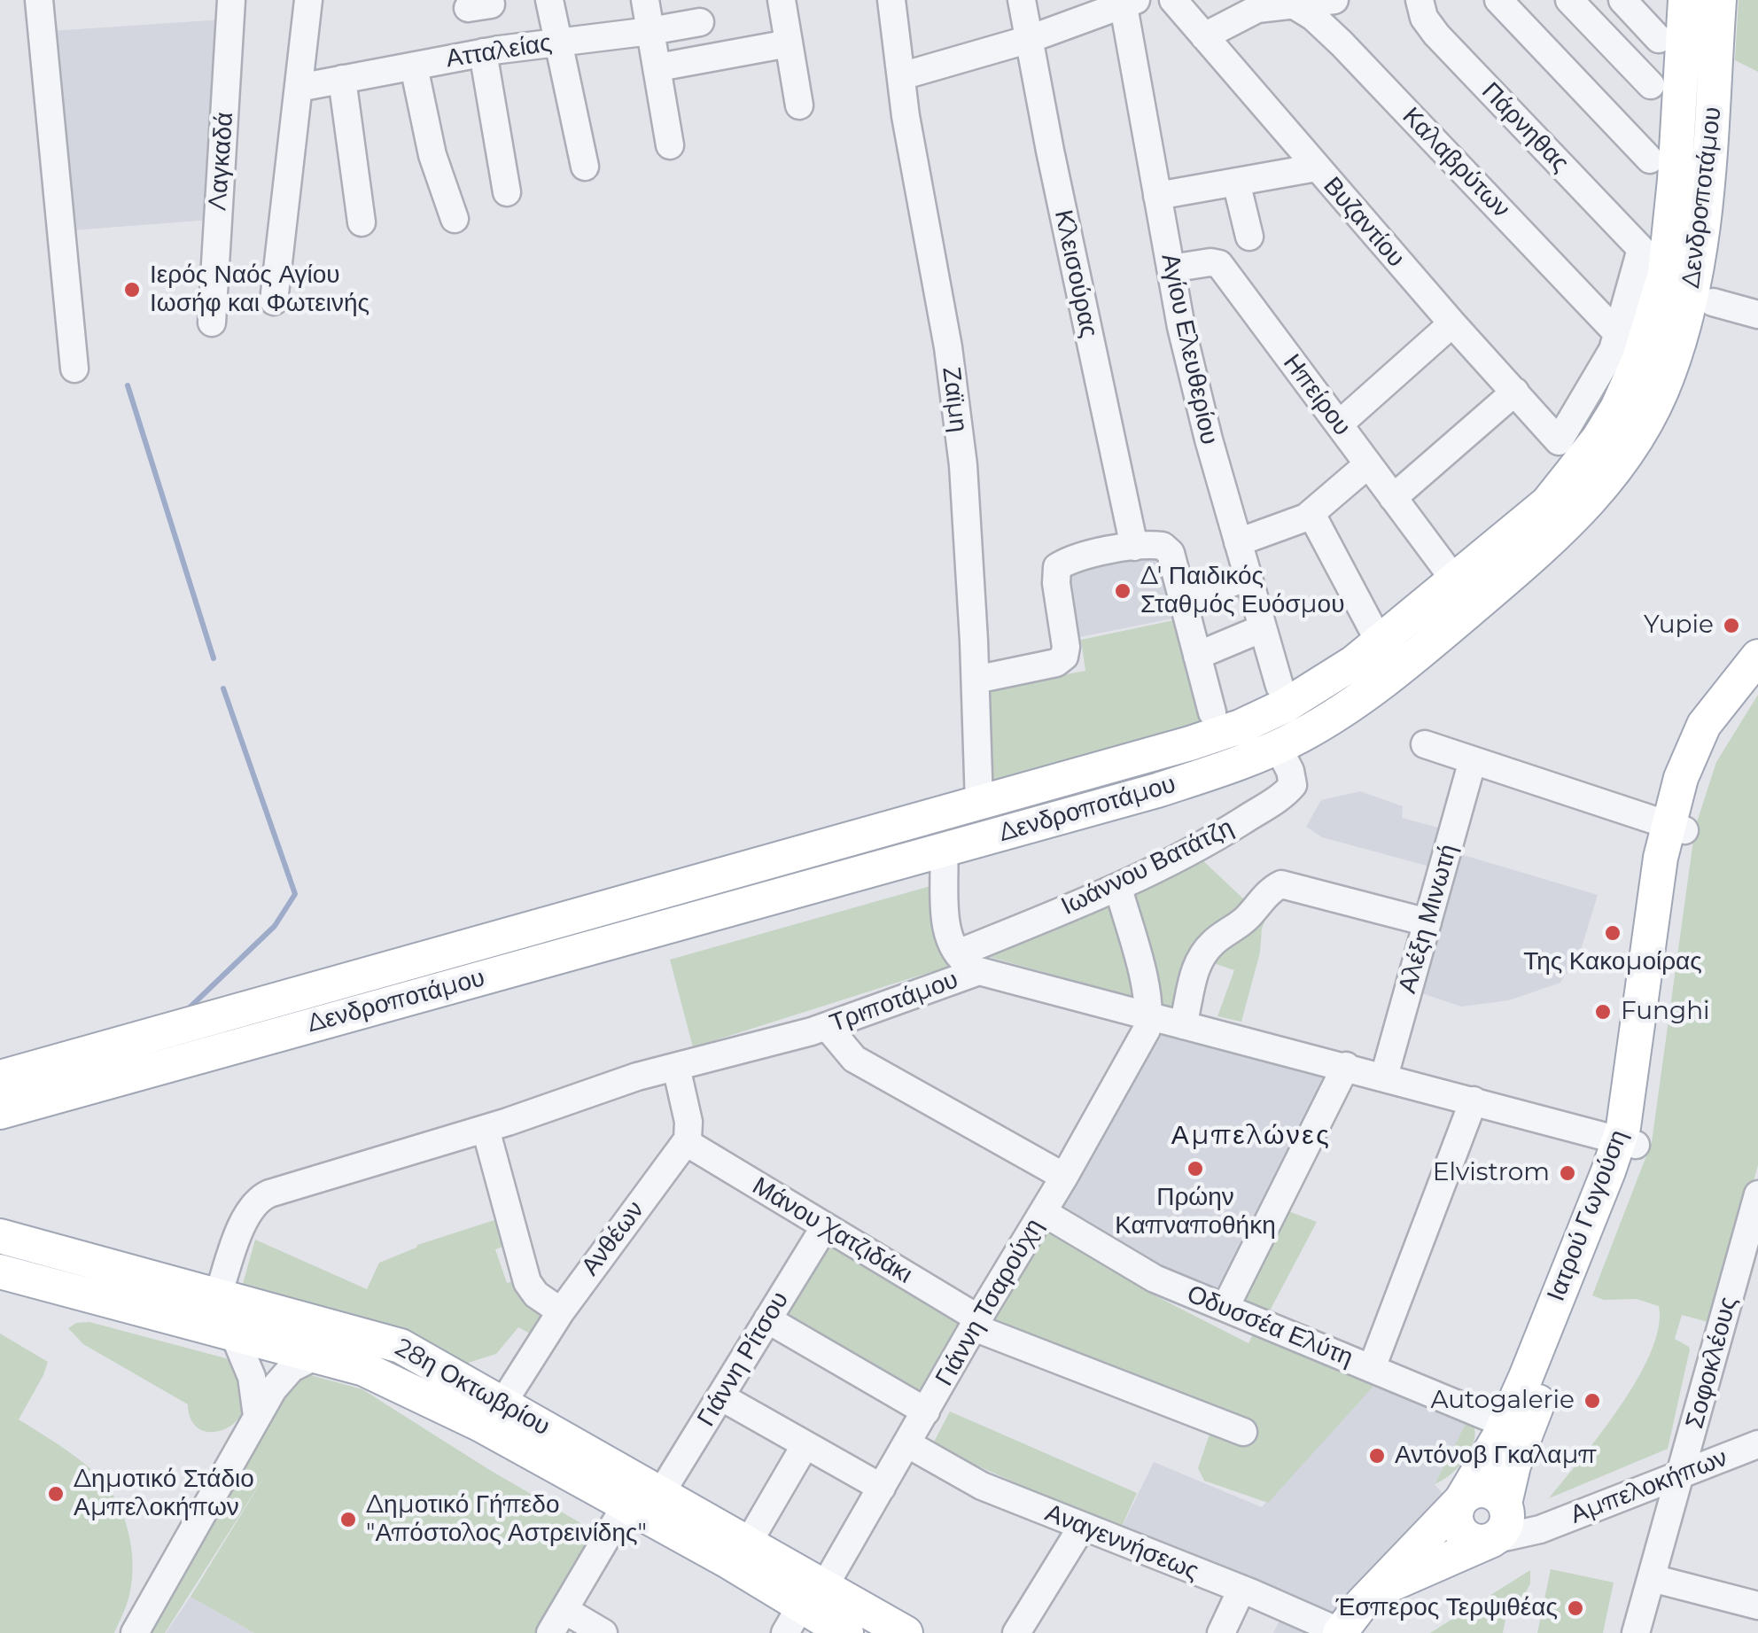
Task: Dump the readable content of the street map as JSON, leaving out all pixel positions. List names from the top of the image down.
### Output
{
  "streets": {
    "main road": ["Δενδροποτάμου", "Ιατρού Γωγούση", "28η Οκτωβρίου"],
    "street": [
      "Ατταλείας",
      "Πάρνηθας",
      "Λαγκαδά",
      "Καλαβρύτων",
      "Βυζαντίου",
      "Κλεισούρας",
      "Αγίου Ελευθερίου",
      "Ηπείρου",
      "Ζαϊμη",
      "Ιωάννου Βατάτζη",
      "Αλέξη Μινωτή",
      "Τριποτάμου",
      "Μάνου Χατζιδάκι",
      "Ανθέων",
      "Γιάννη Τσαρούχη",
      "Οδυσσέα Ελύτη",
      "Γιάννη Ρίτσου",
      "Σοφοκλέους",
      "Αμπελοκήπων",
      "Αναγεννήσεως"
    ]
  },
  "crossings": [
    ["Πάρνηθας", "Καλαβρύτων"],
    ["Πάρνηθας", "Βυζαντίου"],
    ["Καλαβρύτων", "Βυζαντίου"],
    ["Δενδροποτάμου", "Ζαϊμη"],
    ["Δενδροποτάμου", "Ιωάννου Βατάτζη"],
    ["Αγίου Ελευθερίου", "Ηπείρου"],
    ["Αλέξη Μινωτή", "Τριποτάμου"],
    ["Τριποτάμου", "Ιατρού Γωγούση"],
    ["Τριποτάμου", "Γιάννη Τσαρούχη"],
    ["Τριποτάμου", "28η Οκτωβρίου"],
    ["Ιατρού Γωγούση", "Οδυσσέα Ελύτη"],
    ["Ιατρού Γωγούση", "Αμπελοκήπων"],
    ["Ιατρού Γωγούση", "Αναγεννήσεως"],
    ["Μάνου Χατζιδάκι", "Ανθέων"],
    ["Μάνου Χατζιδάκι", "Γιάννη Τσαρούχη"],
    ["Μάνου Χατζιδάκι", "Γιάννη Ρίτσου"],
    ["Ανθέων", "28η Οκτωβρίου"],
    ["Γιάννη Τσαρούχη", "Οδυσσέα Ελύτη"],
    ["Γιάννη Τσαρούχη", "28η Οκτωβρίου"],
    ["Γιάννη Τσαρούχη", "Αναγεννήσεως"],
    ["Γιάννη Ρίτσου", "28η Οκτωβρίου"],
    ["Σοφοκλέους", "Αμπελοκήπων"]
  ],
  "districts": ["Αμπελώνες"],
  "places": [
    "Ιερός Ναός Αγίου Ιωσήφ και Φωτεινής",
    "Δ' Παιδικός Σταθμός Ευόσμου",
    "Yupie",
    "Της Κακομοίρας",
    "Funghi",
    "Πρώην Καπναποθήκη",
    "Elvistrom",
    "Autogalerie",
    "Αντόνοβ Γκαλαμπ",
    "Δημοτικό Στάδιο Αμπελοκήπων",
    "Δημοτικό Γήπεδο \"Απόστολος Αστρεινίδης\"",
    "Έσπερος Τερψιθέας"
  ]
}
